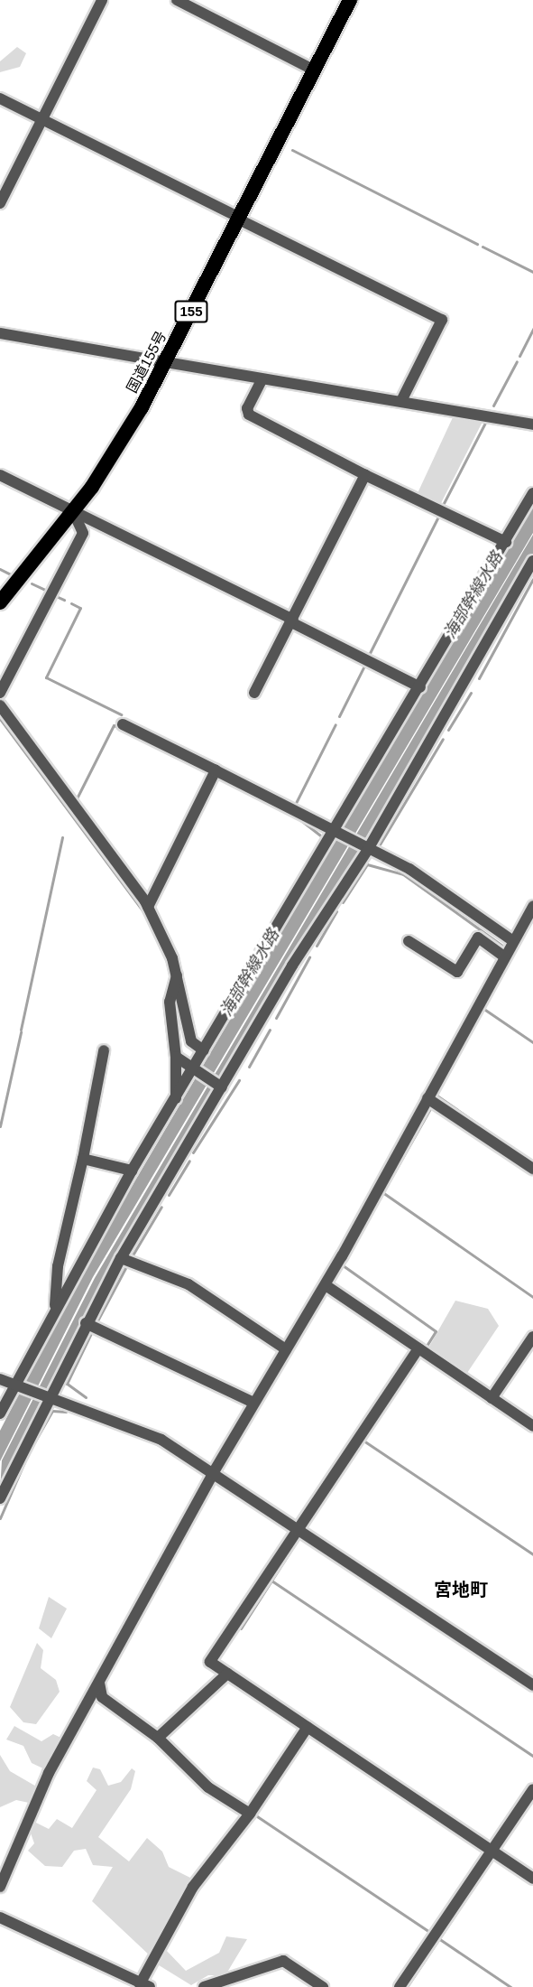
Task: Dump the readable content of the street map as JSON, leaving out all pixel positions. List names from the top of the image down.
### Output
{
  "streets": {
    "highway": ["155", "国道155号"]
  },
  "districts": ["宮地町"],
  "water": ["海部幹線水路"]
}
